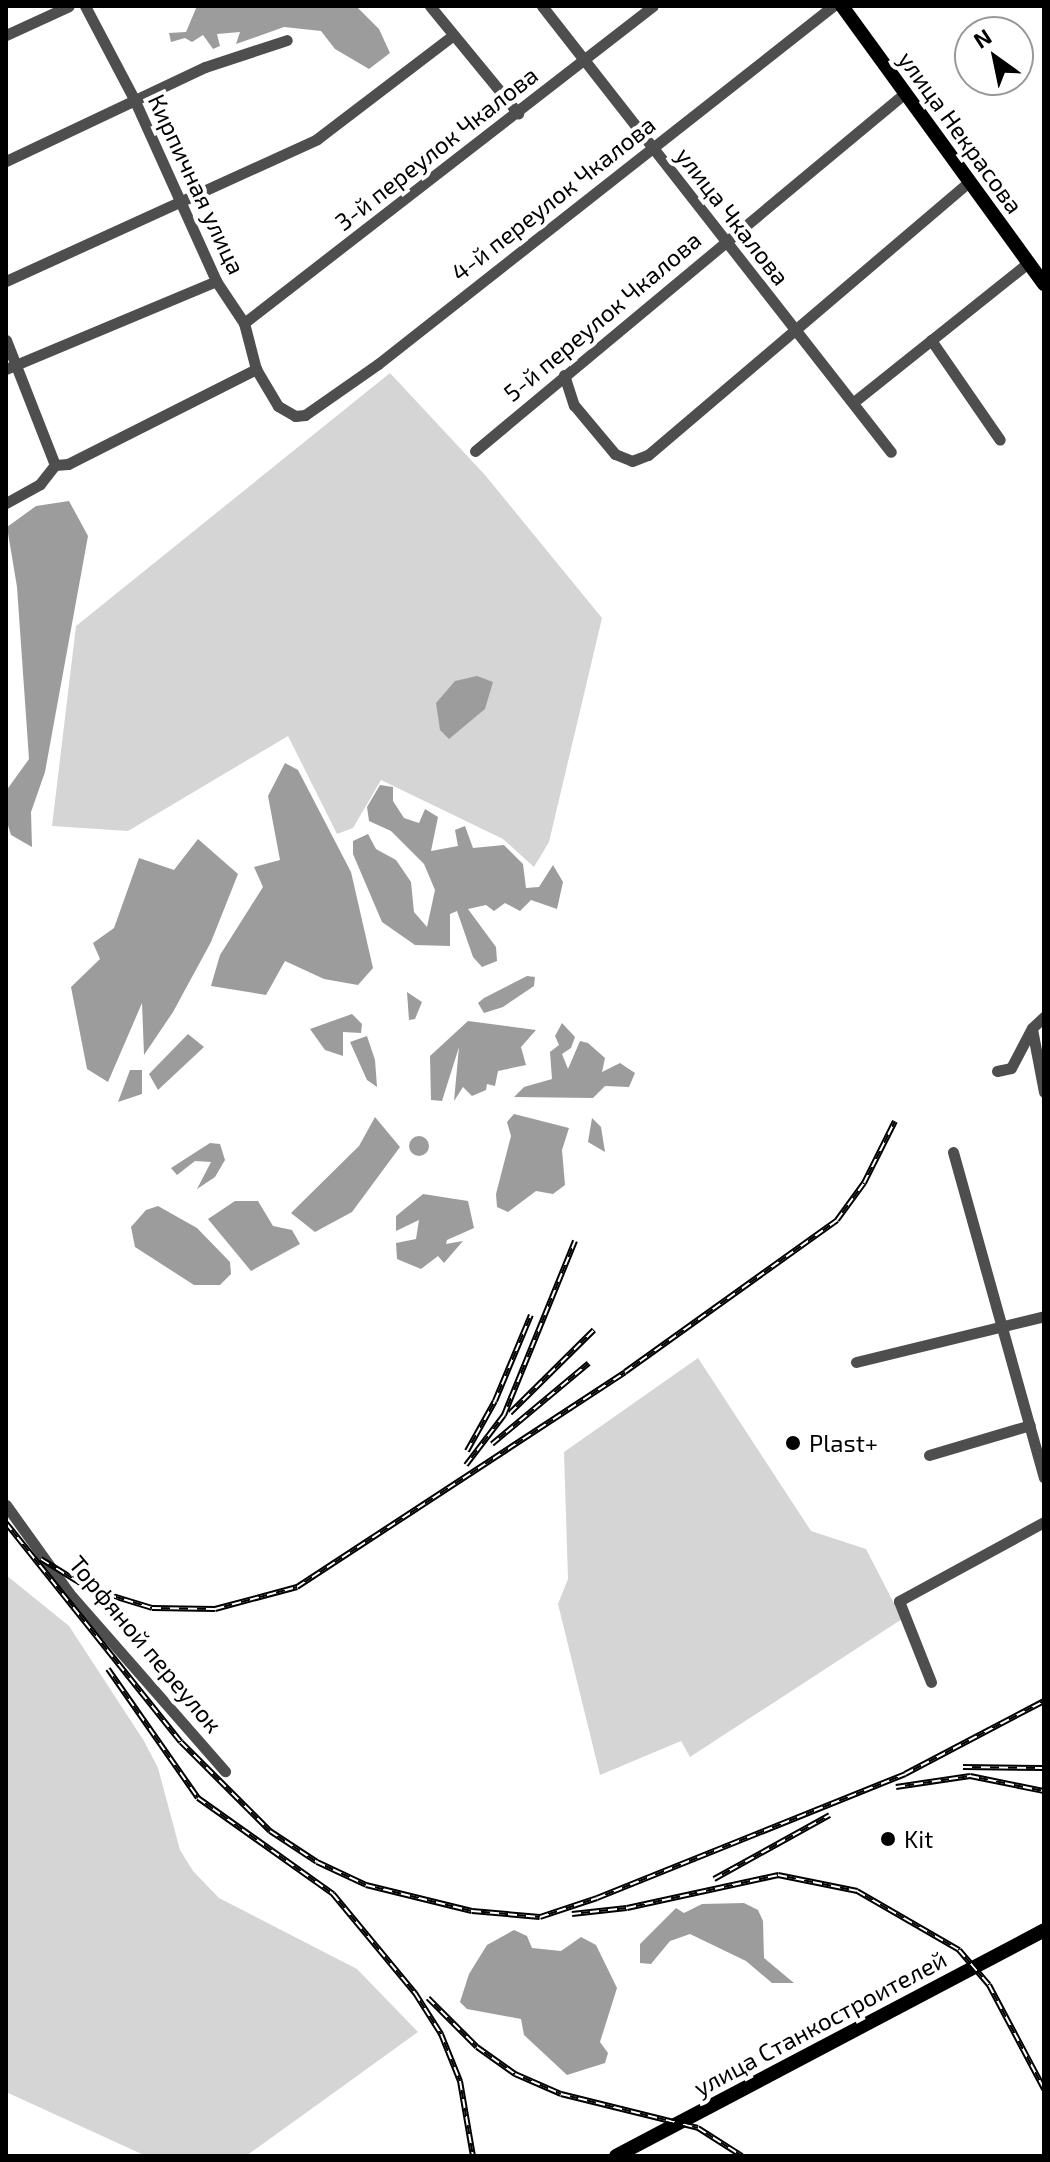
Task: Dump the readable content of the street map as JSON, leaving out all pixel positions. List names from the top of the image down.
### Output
{
  "streets": {
    "main road": ["улица Некрасова", "улица Станкостроителей"],
    "street": [
      "3-й переулок Чкалова",
      "Кирпичная улица",
      "4-й переулок Чкалова",
      "улица Чкалова",
      "5-й переулок Чкалова",
      "Торфяной переулок"
    ]
  },
  "crossings": [
    ["улица Некрасова", "5-й переулок Чкалова"],
    ["3-й переулок Чкалова", "Кирпичная улица"],
    ["3-й переулок Чкалова", "улица Чкалова"],
    ["Кирпичная улица", "4-й переулок Чкалова"],
    ["4-й переулок Чкалова", "улица Чкалова"],
    ["улица Чкалова", "5-й переулок Чкалова"]
  ],
  "places": ["Plast+", "Kit"],
  "north": "top left"
}
